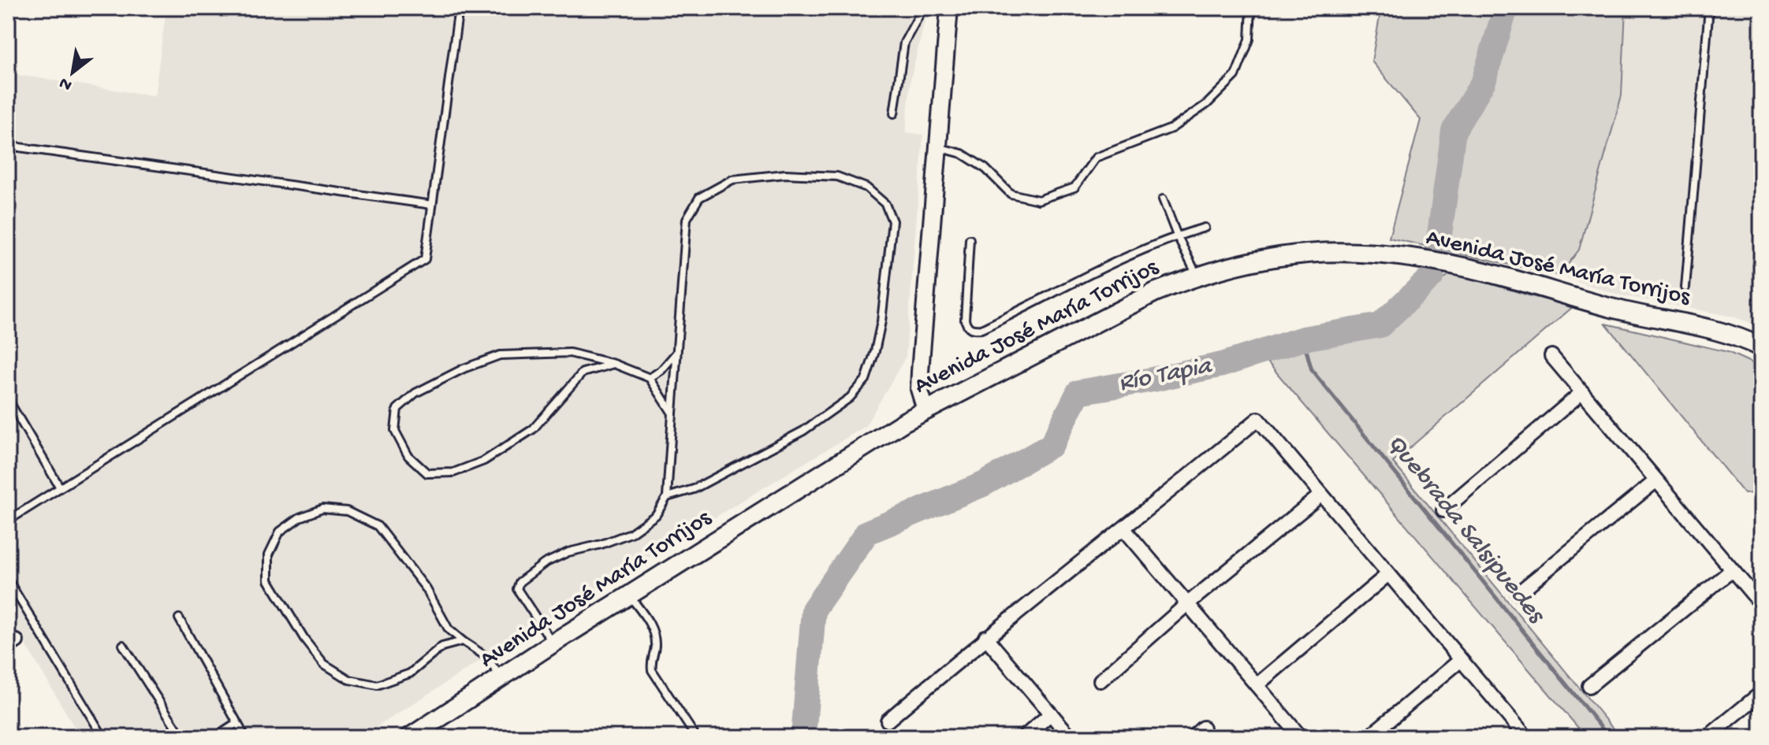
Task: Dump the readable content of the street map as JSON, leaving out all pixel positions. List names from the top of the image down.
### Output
{
  "streets": {
    "main road": ["Avenida José María Torrijos"]
  },
  "water": ["Río Tapia", "Quebrada Salsipuedes"],
  "north": "bottom left"
}
